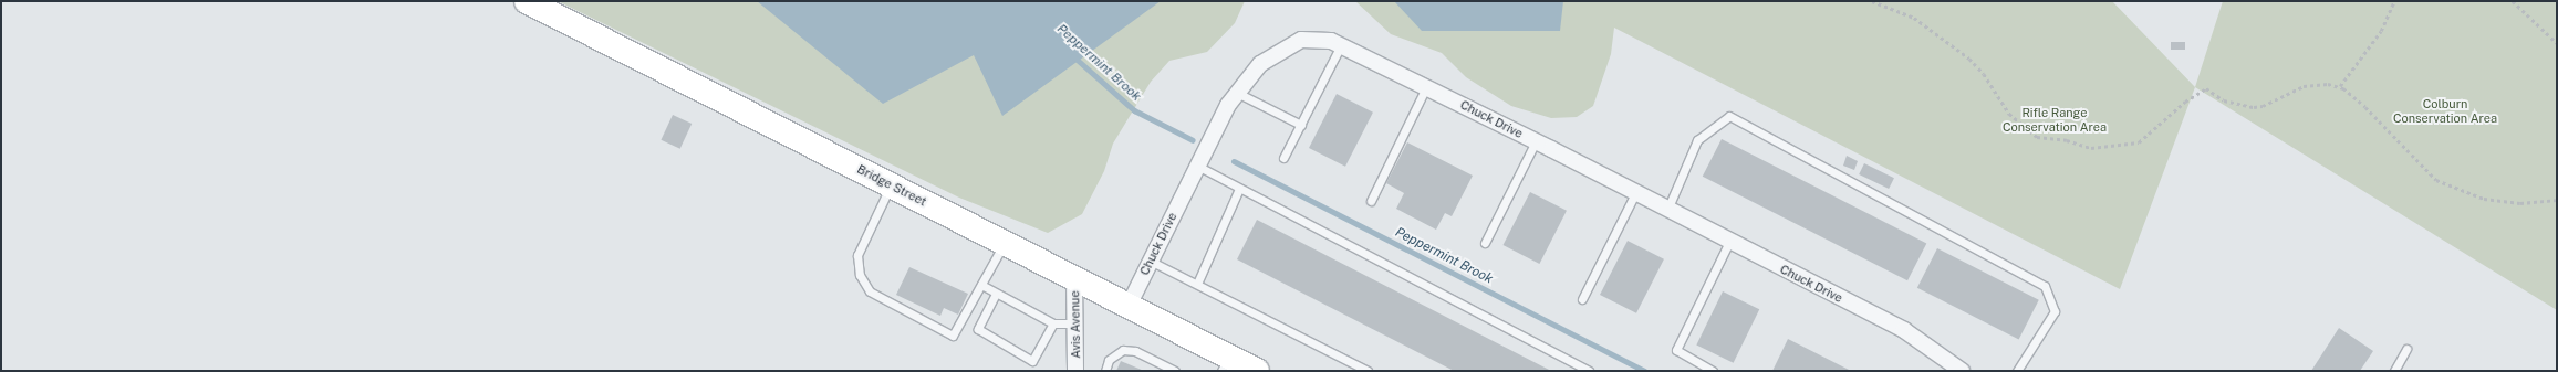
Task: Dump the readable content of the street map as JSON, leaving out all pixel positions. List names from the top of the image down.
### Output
{
  "streets": {
    "main road": ["Bridge Street"],
    "street": ["Chuck Drive", "Avis Avenue"]
  },
  "crossings": [
    ["Chuck Drive", "Bridge Street"],
    ["Bridge Street", "Avis Avenue"]
  ],
  "water": ["Peppermint Brook"],
  "parks": ["Colburn Conservation Area", "Rifle Range Conservation Area"]
}
